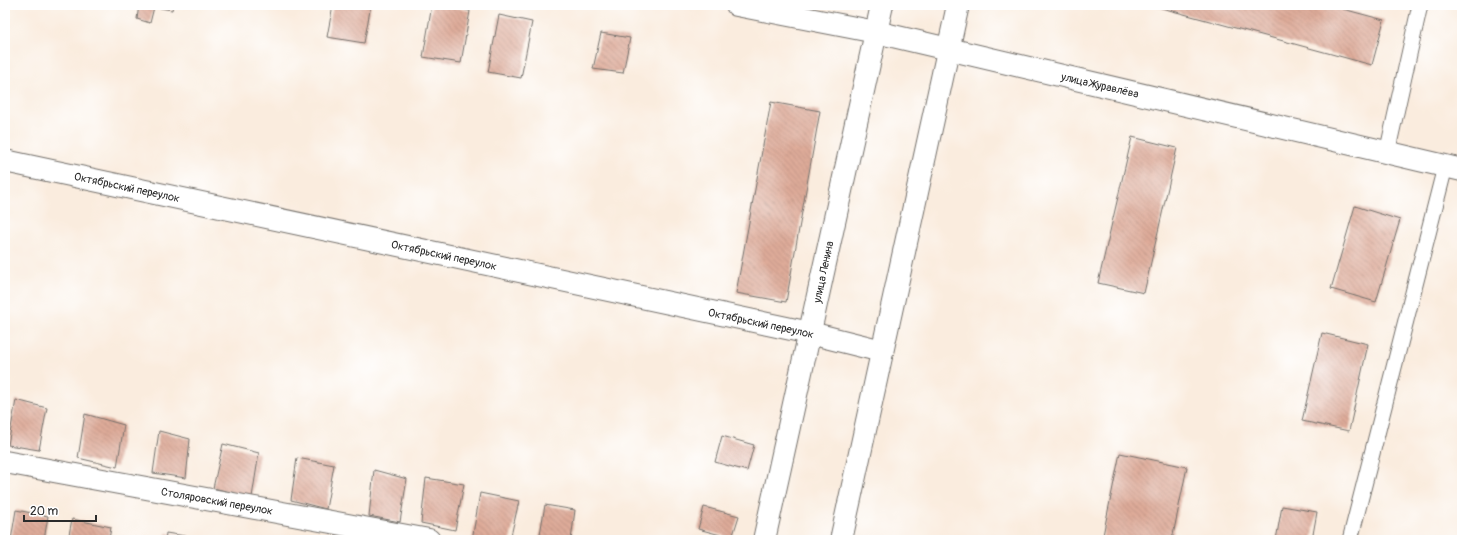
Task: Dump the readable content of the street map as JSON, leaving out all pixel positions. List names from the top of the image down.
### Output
{
  "streets": {
    "street": [
      "улица Журавлёва",
      "Октябрьский переулок",
      "улица Ленина",
      "Столяровский переулок"
    ]
  },
  "crossings": [
    ["улица Журавлёва", "улица Ленина"],
    ["Октябрьский переулок", "улица Ленина"]
  ],
  "scale_bar": "20 m"
}
